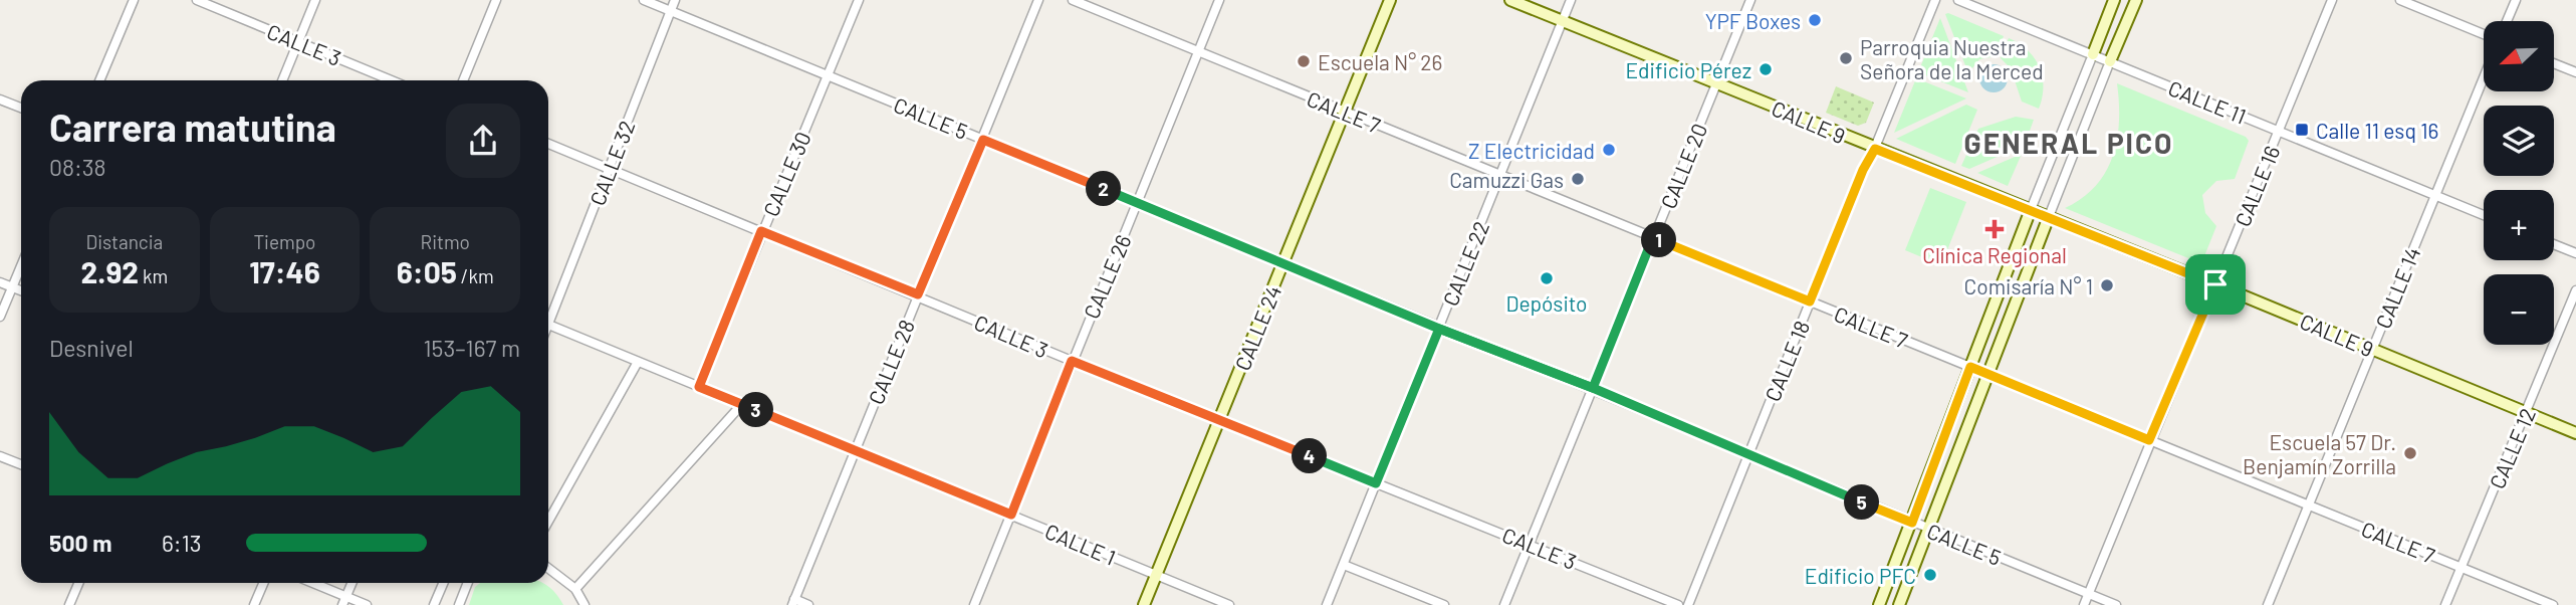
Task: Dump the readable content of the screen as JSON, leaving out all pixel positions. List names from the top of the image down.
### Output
{
  "streets": {
    "main road": ["CALLE 9", "CALLE 24"],
    "street": [
      "CALLE 3",
      "CALLE 11",
      "CALLE 7",
      "CALLE 5",
      "CALLE 32",
      "CALLE 20",
      "CALLE 30",
      "CALLE 16",
      "CALLE 22",
      "CALLE 26",
      "CALLE 14",
      "CALLE 18",
      "CALLE 28",
      "CALLE 12",
      "CALLE 1"
    ]
  },
  "crossings": [
    ["CALLE 3", "CALLE 32"],
    ["CALLE 3", "CALLE 20"],
    ["CALLE 3", "CALLE 30"],
    ["CALLE 3", "CALLE 22"],
    ["CALLE 3", "CALLE 26"],
    ["CALLE 3", "CALLE 24"],
    ["CALLE 3", "CALLE 28"],
    ["CALLE 11", "CALLE 16"],
    ["CALLE 11", "CALLE 14"],
    ["CALLE 7", "CALLE 20"],
    ["CALLE 7", "CALLE 16"],
    ["CALLE 7", "CALLE 22"],
    ["CALLE 7", "CALLE 26"],
    ["CALLE 7", "CALLE 14"],
    ["CALLE 7", "CALLE 24"],
    ["CALLE 7", "CALLE 18"],
    ["CALLE 7", "CALLE 12"],
    ["CALLE 5", "CALLE 32"],
    ["CALLE 5", "CALLE 20"],
    ["CALLE 5", "CALLE 30"],
    ["CALLE 5", "CALLE 16"],
    ["CALLE 5", "CALLE 22"],
    ["CALLE 5", "CALLE 26"],
    ["CALLE 5", "CALLE 24"],
    ["CALLE 5", "CALLE 18"],
    ["CALLE 5", "CALLE 28"],
    ["CALLE 9", "CALLE 20"],
    ["CALLE 9", "CALLE 16"],
    ["CALLE 9", "CALLE 22"],
    ["CALLE 9", "CALLE 14"],
    ["CALLE 9", "CALLE 18"],
    ["CALLE 9", "CALLE 12"],
    ["CALLE 30", "CALLE 1"],
    ["CALLE 26", "CALLE 1"],
    ["CALLE 24", "CALLE 1"],
    ["CALLE 28", "CALLE 1"]
  ],
  "districts": ["GENERAL PICO"],
  "places": {
    "other": [
      "YPF Boxes",
      "Parroquia Nuestra Señora de la Merced",
      "Escuela N° 26",
      "Edificio Pérez",
      "Z Electricidad",
      "Camuzzi Gas",
      "Depósito",
      "Comisaría N° 1",
      "Escuela 57 Dr. Benjamín Zorrilla",
      "Edificio PFC"
    ],
    "transit": ["Calle 11 esq 16"],
    "health": ["Clínica Regional"]
  },
  "north": "bottom left",
  "page": {
    "map_buttons": ["+", "−"],
    "heading": ["Carrera matutina", "08:38"],
    "pins": [
      "2",
      "1",
      "3",
      "4",
      "5"
    ],
    "stats": [
      ["Distancia", "2.92 km"],
      ["Tiempo", "17:46"],
      ["Ritmo", "6:05 /km"]
    ],
    "chart": ["Desnivel", "153–167 m"],
    "list": [
      {
        "name": "500 m",
        "note": "6:13"
      }
    ]
  }
}
